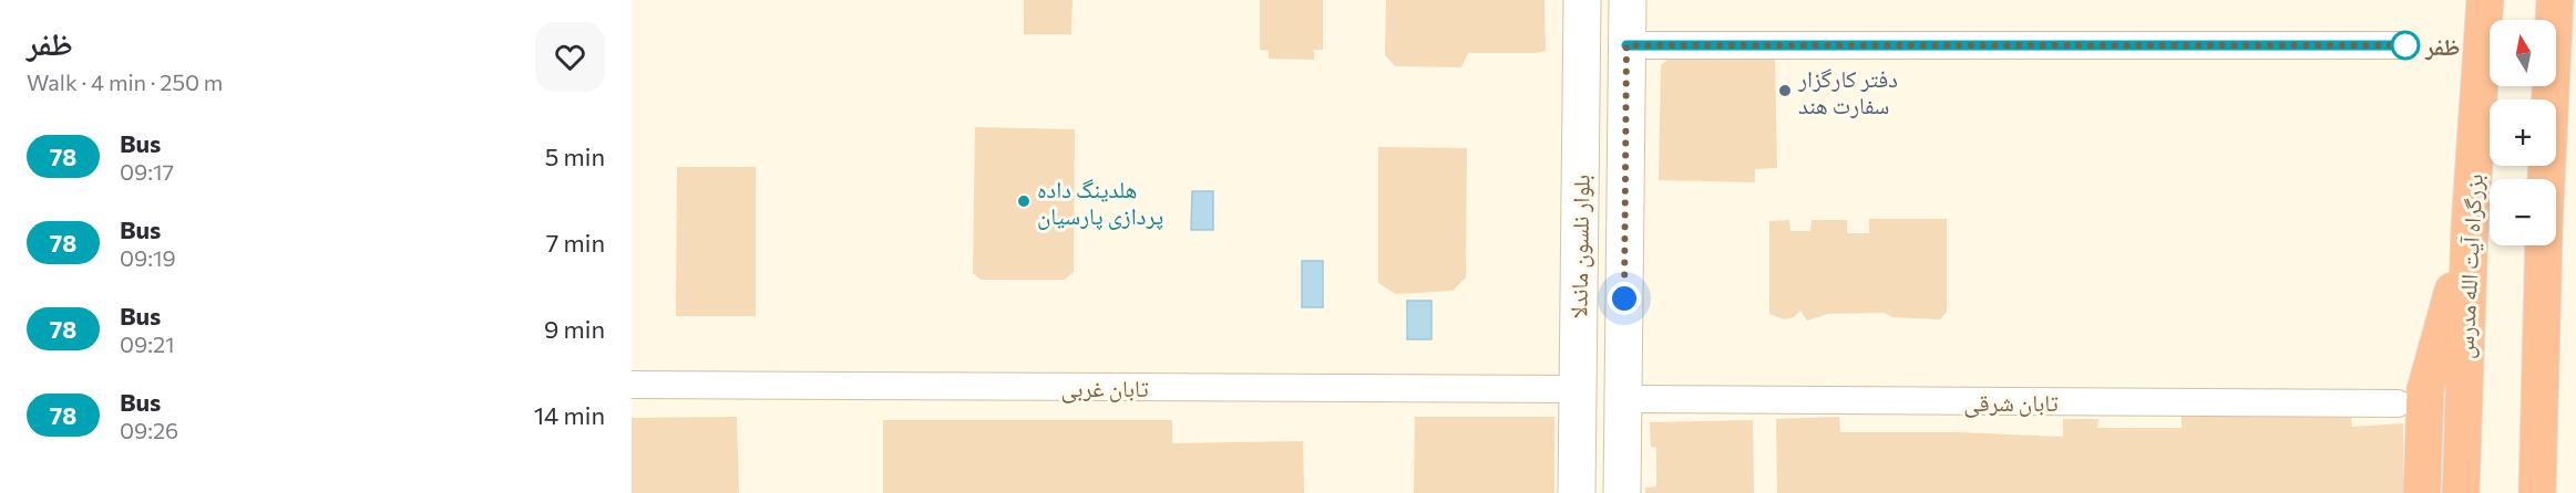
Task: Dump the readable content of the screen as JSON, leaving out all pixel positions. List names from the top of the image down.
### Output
{
  "streets": {
    "highway": ["بزرگراه آیت الله مدرس"],
    "main road": ["بلوار نلسون ماندلا"],
    "street": ["تابان غربی", "تابان شرقی"]
  },
  "crossings": [
    ["بلوار نلسون ماندلا", "تابان غربی"],
    ["بلوار نلسون ماندلا", "تابان شرقی"]
  ],
  "places": ["ظفر", "دفتر کارگزار سفارت هند", "هلدینگ داده پردازی پارسیان"],
  "lines": ["bus line 78"],
  "north": "top",
  "page": {
    "heading": ["ظفر", "Walk · 4 min · 250 m"],
    "map_buttons": ["+", "−"],
    "list": [
      {
        "mark": "78",
        "name": "Bus",
        "note": "09:17",
        "value": "5 min"
      },
      {
        "mark": "78",
        "name": "Bus",
        "note": "09:19",
        "value": "7 min"
      },
      {
        "mark": "78",
        "name": "Bus",
        "note": "09:21",
        "value": "9 min"
      },
      {
        "mark": "78",
        "name": "Bus",
        "note": "09:26",
        "value": "14 min"
      }
    ]
  }
}
